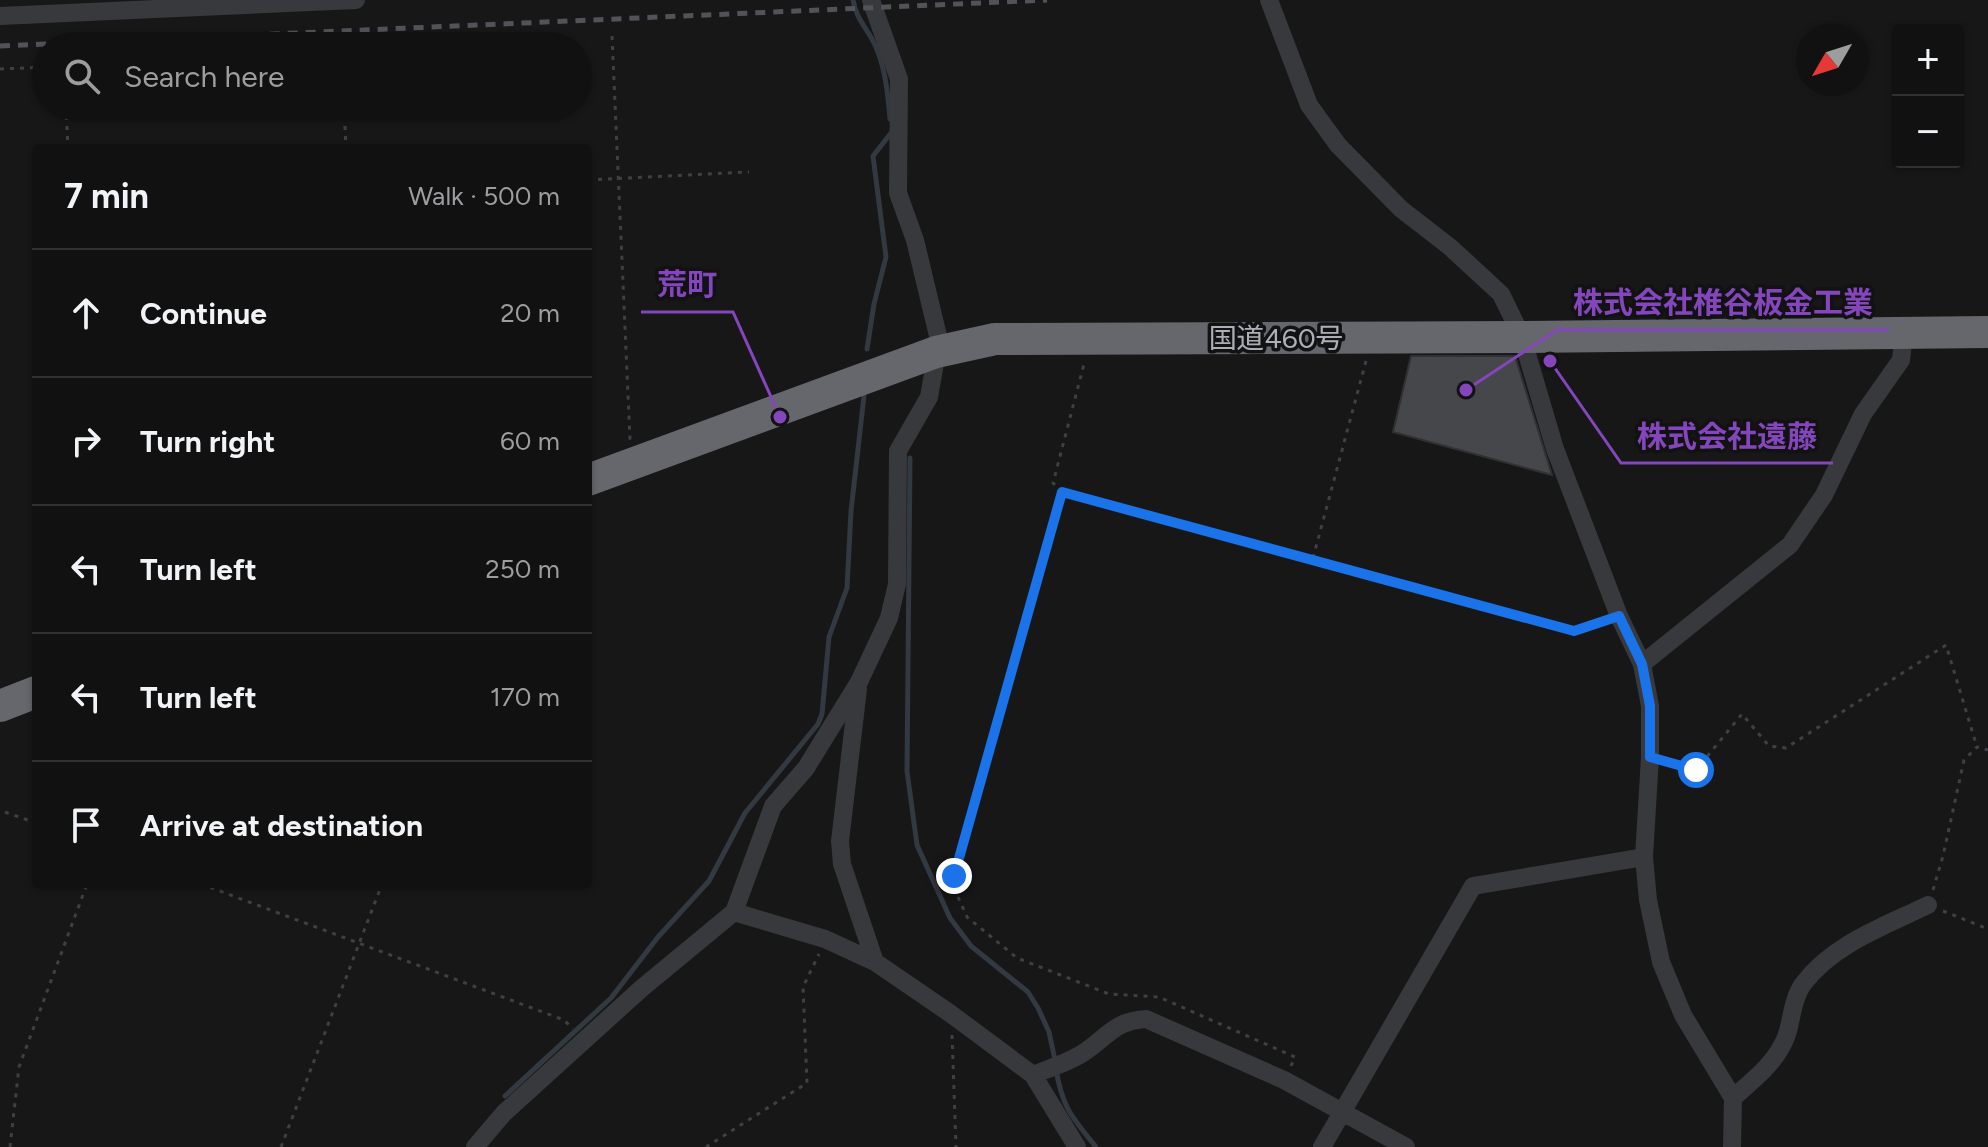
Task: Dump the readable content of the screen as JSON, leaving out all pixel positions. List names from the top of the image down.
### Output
{
  "streets": {
    "highway": ["国道460号"]
  },
  "places": ["株式会社遠藤", "株式会社椎谷板金工業", "荒町"],
  "north": "bottom left",
  "page": {
    "map_buttons": ["+", "−"],
    "search": "Search here",
    "heading": ["7 min", "Walk · 500 m"],
    "list": [
      ["Continue", "20 m"],
      ["Turn right", "60 m"],
      ["Turn left", "250 m"],
      ["Turn left", "170 m"],
      "Arrive at destination"
    ]
  }
}
